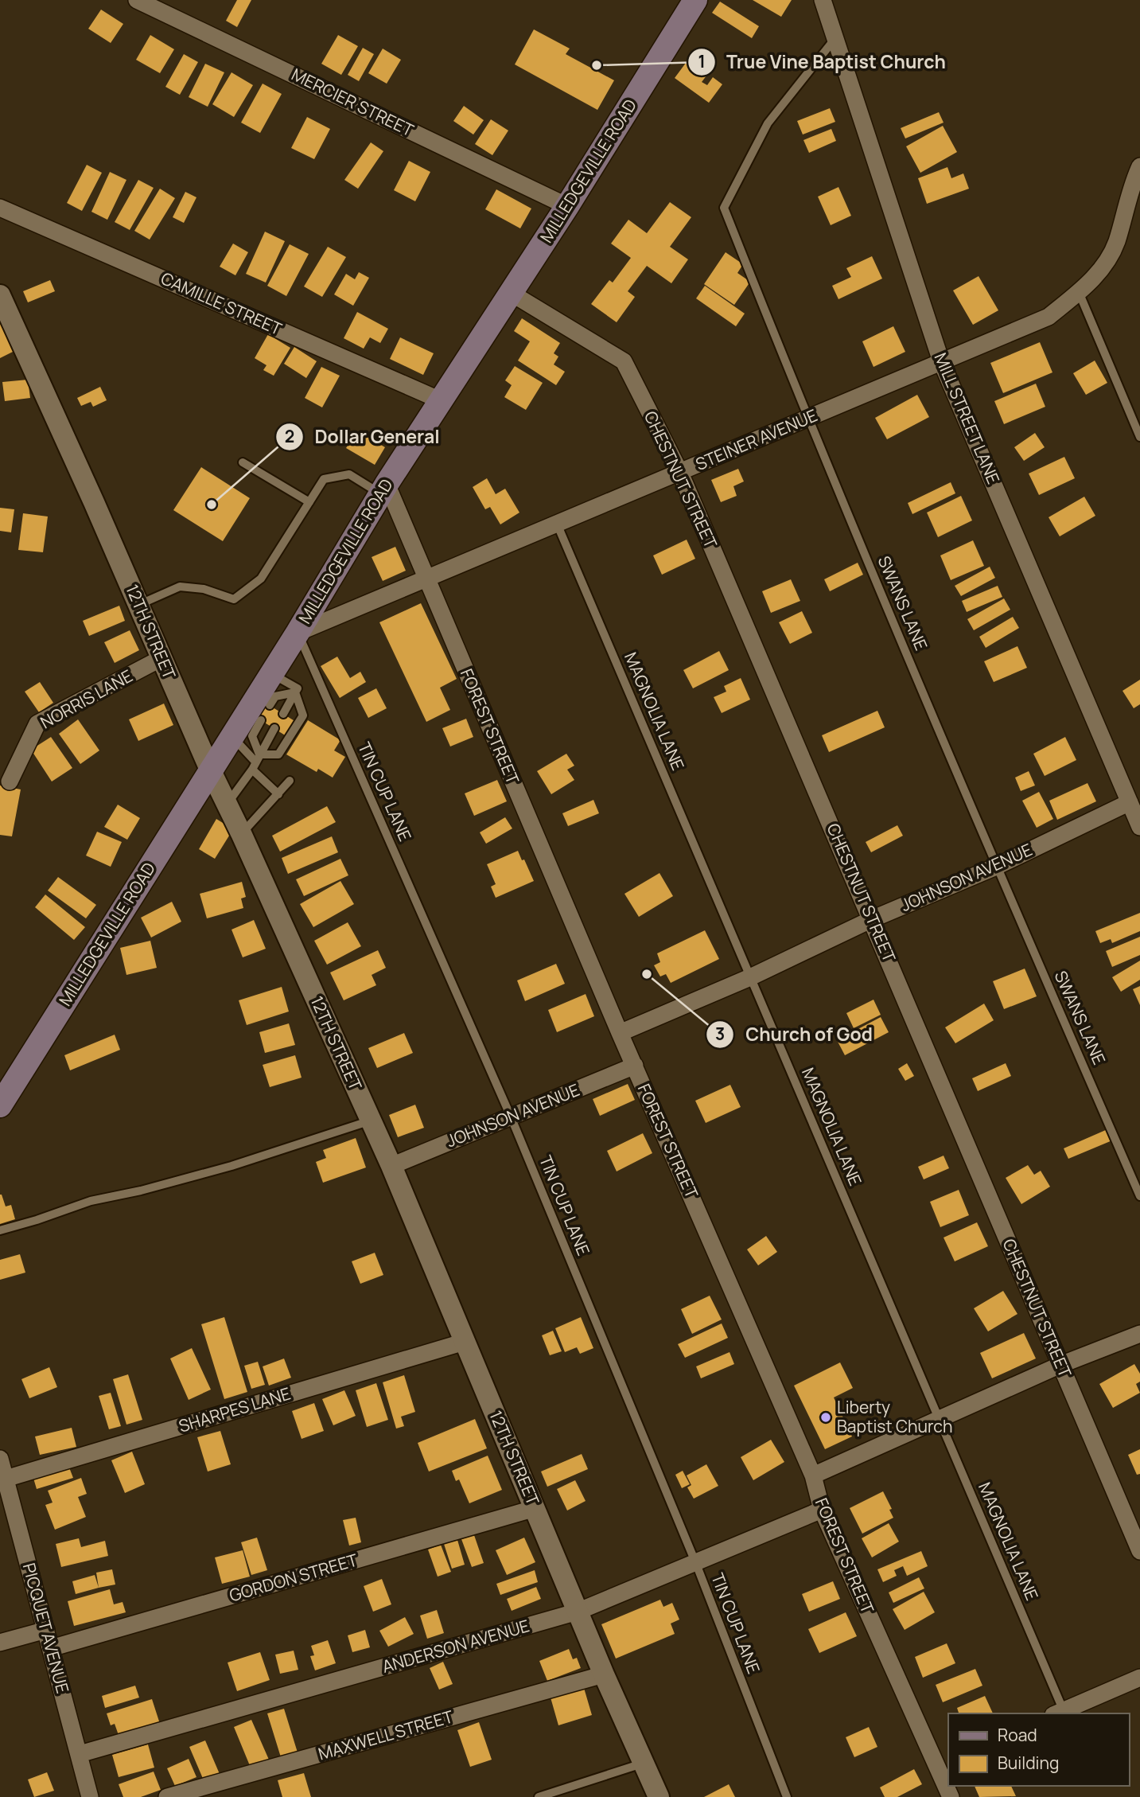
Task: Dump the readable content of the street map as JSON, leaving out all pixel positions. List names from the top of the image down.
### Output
{
  "streets": {
    "main road": ["MILLEDGEVILLE ROAD"],
    "street": [
      "MERCIER STREET",
      "CAMILLE STREET",
      "MILL STREET LANE",
      "STEINER AVENUE",
      "CHESTNUT STREET",
      "12TH STREET",
      "NORRIS LANE",
      "FOREST STREET",
      "JOHNSON AVENUE",
      "SHARPES LANE",
      "GORDON STREET",
      "PICQUET AVENUE",
      "ANDERSON AVENUE",
      "MAXWELL STREET"
    ],
    "lane": ["SWANS LANE", "MAGNOLIA LANE", "TIN CUP LANE"]
  },
  "crossings": [
    ["MERCIER STREET", "MILLEDGEVILLE ROAD"],
    ["MILLEDGEVILLE ROAD", "CAMILLE STREET"],
    ["MILLEDGEVILLE ROAD", "STEINER AVENUE"],
    ["MILLEDGEVILLE ROAD", "CHESTNUT STREET"],
    ["MILLEDGEVILLE ROAD", "12TH STREET"],
    ["MILLEDGEVILLE ROAD", "FOREST STREET"],
    ["MILLEDGEVILLE ROAD", "TIN CUP LANE"],
    ["MILL STREET LANE", "STEINER AVENUE"],
    ["MILL STREET LANE", "SWANS LANE"],
    ["MILL STREET LANE", "JOHNSON AVENUE"],
    ["STEINER AVENUE", "CHESTNUT STREET"],
    ["STEINER AVENUE", "SWANS LANE"],
    ["STEINER AVENUE", "MAGNOLIA LANE"],
    ["STEINER AVENUE", "FOREST STREET"],
    ["STEINER AVENUE", "TIN CUP LANE"],
    ["CHESTNUT STREET", "JOHNSON AVENUE"],
    ["SWANS LANE", "JOHNSON AVENUE"],
    ["12TH STREET", "NORRIS LANE"],
    ["12TH STREET", "JOHNSON AVENUE"],
    ["12TH STREET", "SHARPES LANE"],
    ["12TH STREET", "GORDON STREET"],
    ["12TH STREET", "ANDERSON AVENUE"],
    ["12TH STREET", "MAXWELL STREET"],
    ["MAGNOLIA LANE", "JOHNSON AVENUE"],
    ["FOREST STREET", "JOHNSON AVENUE"],
    ["FOREST STREET", "ANDERSON AVENUE"],
    ["TIN CUP LANE", "JOHNSON AVENUE"],
    ["TIN CUP LANE", "ANDERSON AVENUE"],
    ["SHARPES LANE", "PICQUET AVENUE"],
    ["GORDON STREET", "PICQUET AVENUE"],
    ["PICQUET AVENUE", "ANDERSON AVENUE"]
  ],
  "places": [
    "True Vine Baptist Church",
    "Dollar General",
    "Church of God",
    "Liberty Baptist Church"
  ],
  "legend": ["Road", "Building"]
}
